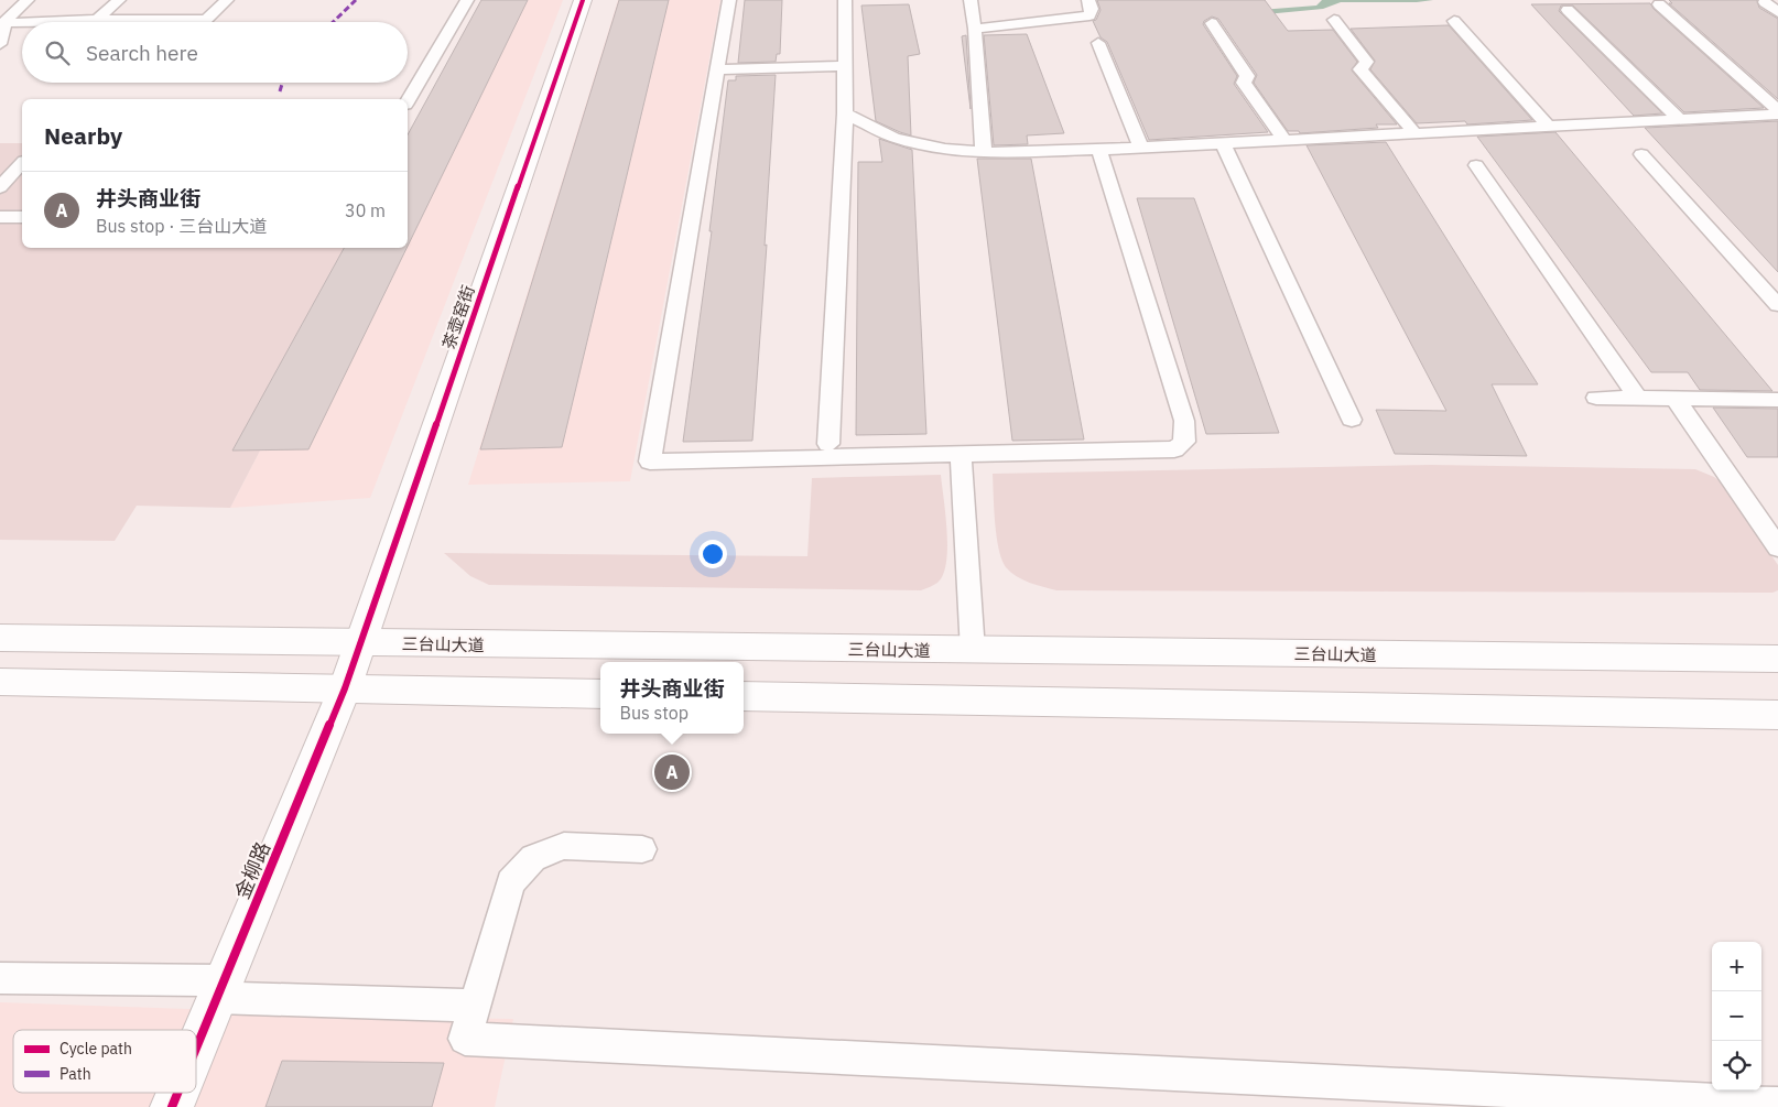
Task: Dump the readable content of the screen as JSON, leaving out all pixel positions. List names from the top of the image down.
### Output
{
  "streets": {
    "main road": ["茶壶窑街", "三台山大道", "金柳路"]
  },
  "crossings": [
    ["茶壶窑街", "三台山大道"],
    ["茶壶窑街", "金柳路"],
    ["三台山大道", "金柳路"]
  ],
  "legend": ["Cycle path", "Path"],
  "page": {
    "search": "Search here",
    "heading": "Nearby",
    "list": [
      {
        "mark": "A",
        "name": "井头商业街",
        "note": "Bus stop · 三台山大道",
        "value": "30 m"
      }
    ],
    "popup": ["井头商业街", "Bus stop"],
    "pins": "A",
    "map_buttons": ["+", "−"]
  }
}
